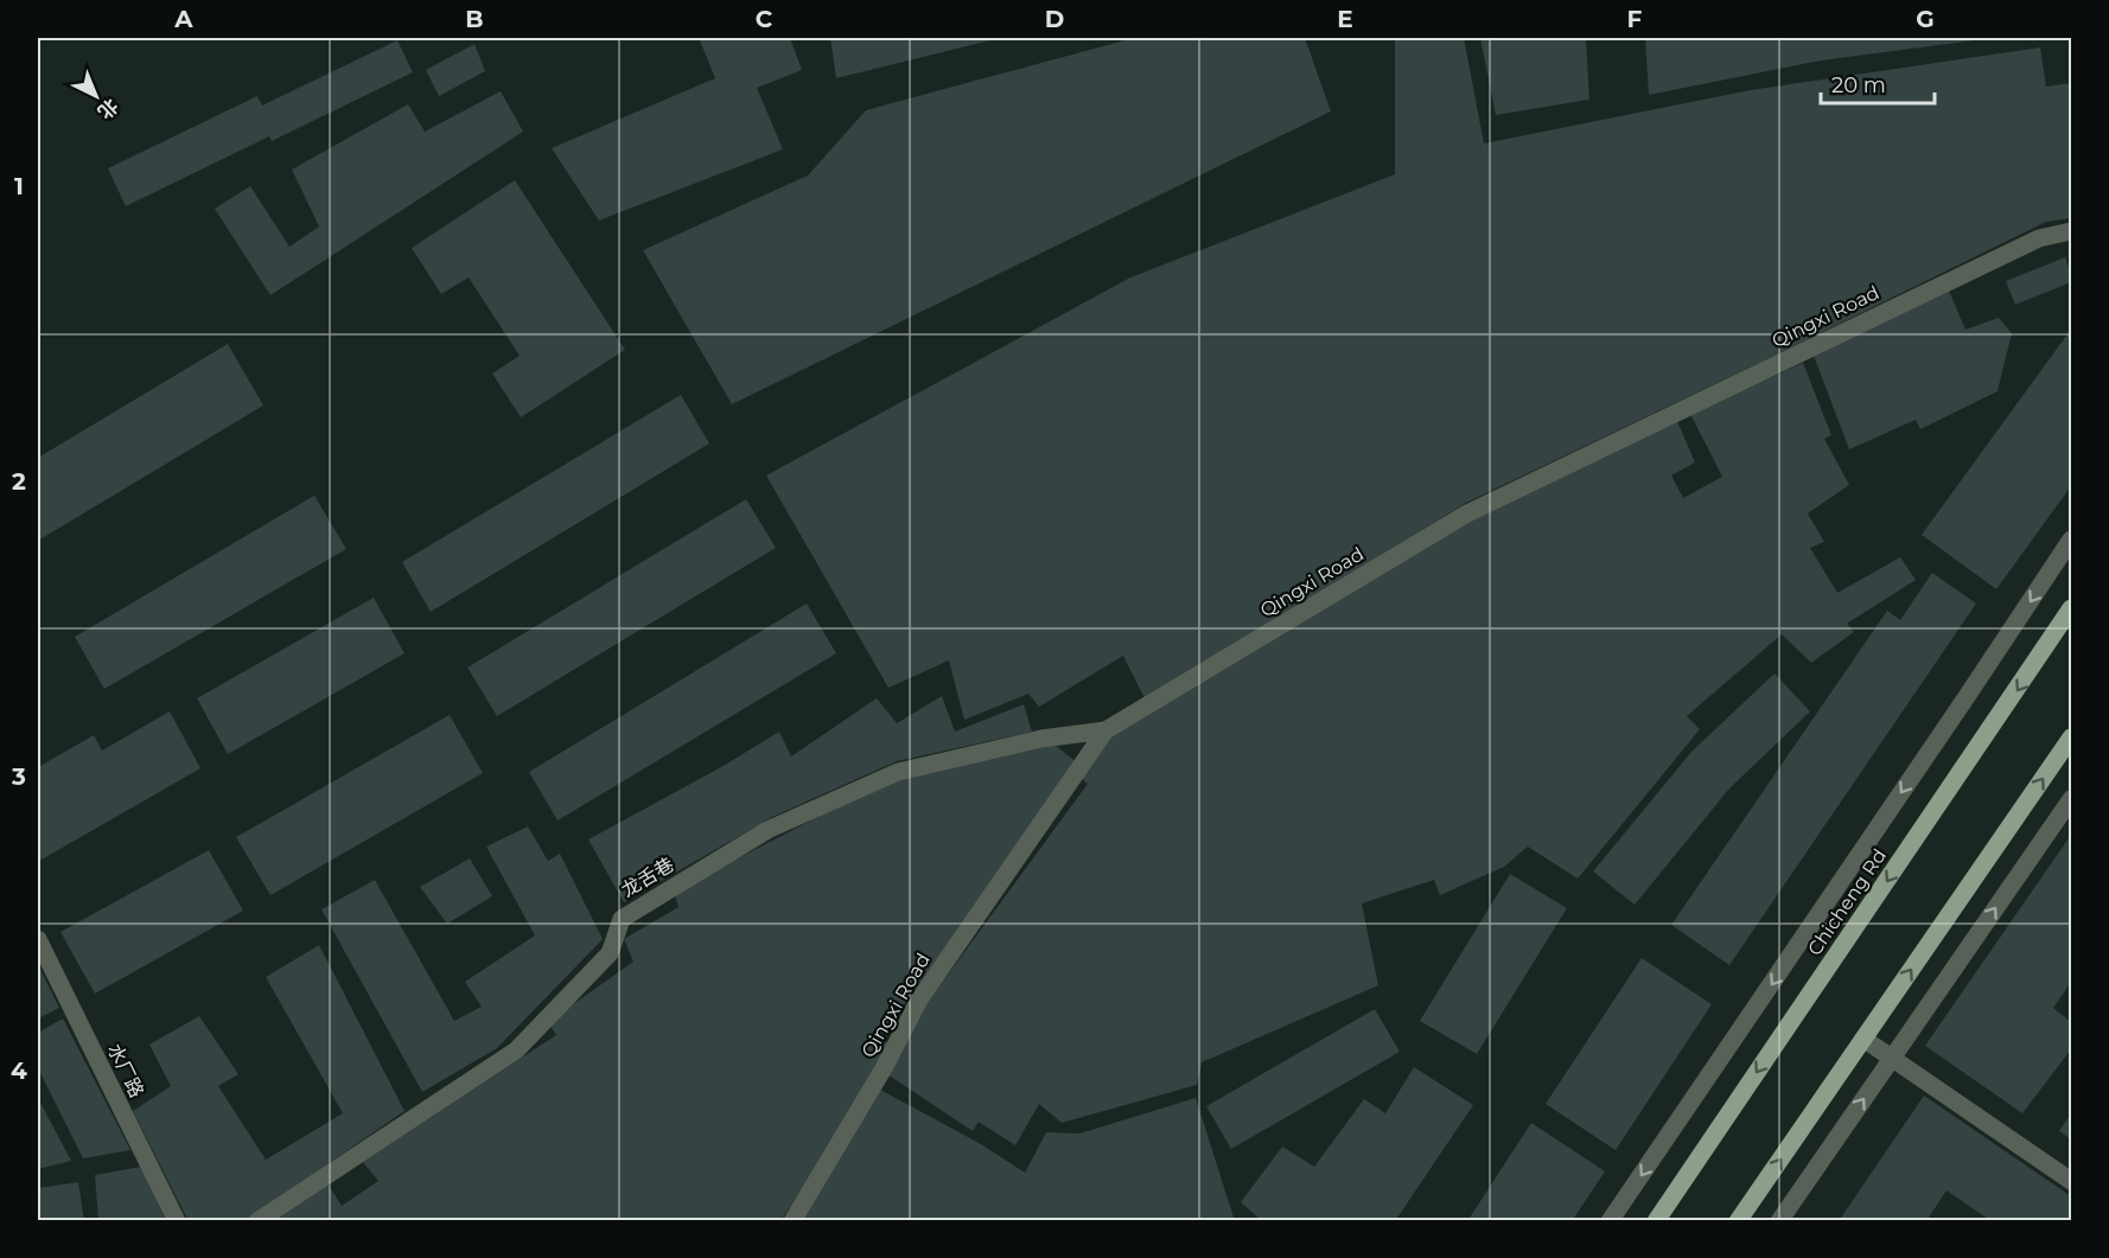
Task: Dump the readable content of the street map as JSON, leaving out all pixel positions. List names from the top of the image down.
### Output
{
  "streets": {
    "main road": ["Chicheng Rd"],
    "street": ["Qingxi Road", "龙舌巷", "水厂路"]
  },
  "crossings": [
    ["Qingxi Road", "龙舌巷"]
  ],
  "scale_bar": "20 m",
  "north": "bottom right",
  "grid": {
    "columns": [
      "A",
      "B",
      "C",
      "D",
      "E",
      "F",
      "G"
    ],
    "rows": [
      "1",
      "2",
      "3",
      "4"
    ]
  }
}
